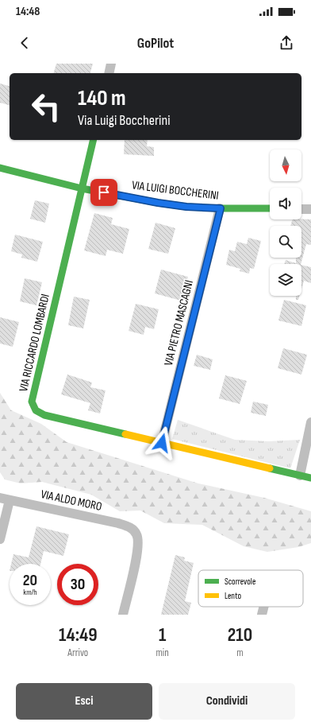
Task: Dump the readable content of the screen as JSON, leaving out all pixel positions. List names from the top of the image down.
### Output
{
  "streets": {
    "street": [
      "VIA LUIGI BOCCHERINI",
      "VIA PIETRO MASCAGNI",
      "VIA RICCARDO LOMBARDI",
      "VIA ALDO MORO"
    ]
  },
  "crossings": [
    ["VIA LUIGI BOCCHERINI", "VIA PIETRO MASCAGNI"],
    ["VIA LUIGI BOCCHERINI", "VIA RICCARDO LOMBARDI"],
    ["VIA PIETRO MASCAGNI", "VIA RICCARDO LOMBARDI"]
  ],
  "legend": ["Scorrevole", "Lento"],
  "north": "bottom",
  "page": {
    "status": "14:48",
    "header": "GoPilot",
    "turn": ["140 m", "Via Luigi Boccherini"],
    "speed": "20 km/h",
    "limit": "30",
    "eta": [
      "14:49",
      "Arrivo",
      "1",
      "min",
      "210",
      "m"
    ],
    "buttons": ["Esci", "Condividi"]
  }
}
